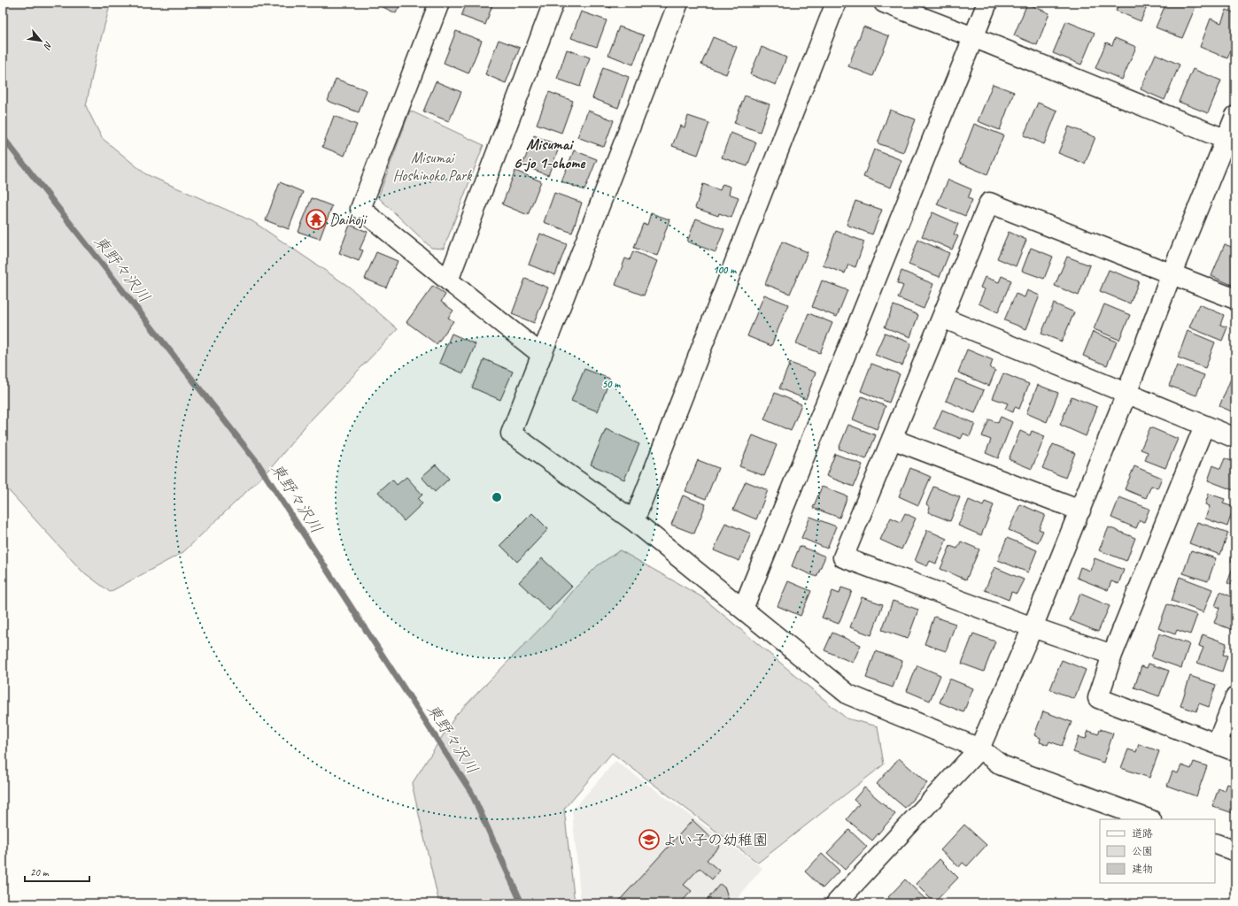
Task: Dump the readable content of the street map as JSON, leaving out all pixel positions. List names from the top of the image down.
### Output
{
  "districts": ["Misumai 6-jo 1-chome"],
  "water": ["東野々沢川"],
  "parks": ["Misumai Hoshinoko Park"],
  "places": {
    "temple": ["Daihōji"],
    "school or university": ["よい子の幼稚園"]
  },
  "legend": ["道路", "公園", "建物"],
  "scale_bar": "20 m",
  "north": "bottom right",
  "rings": ["100 m", "50 m"]
}
